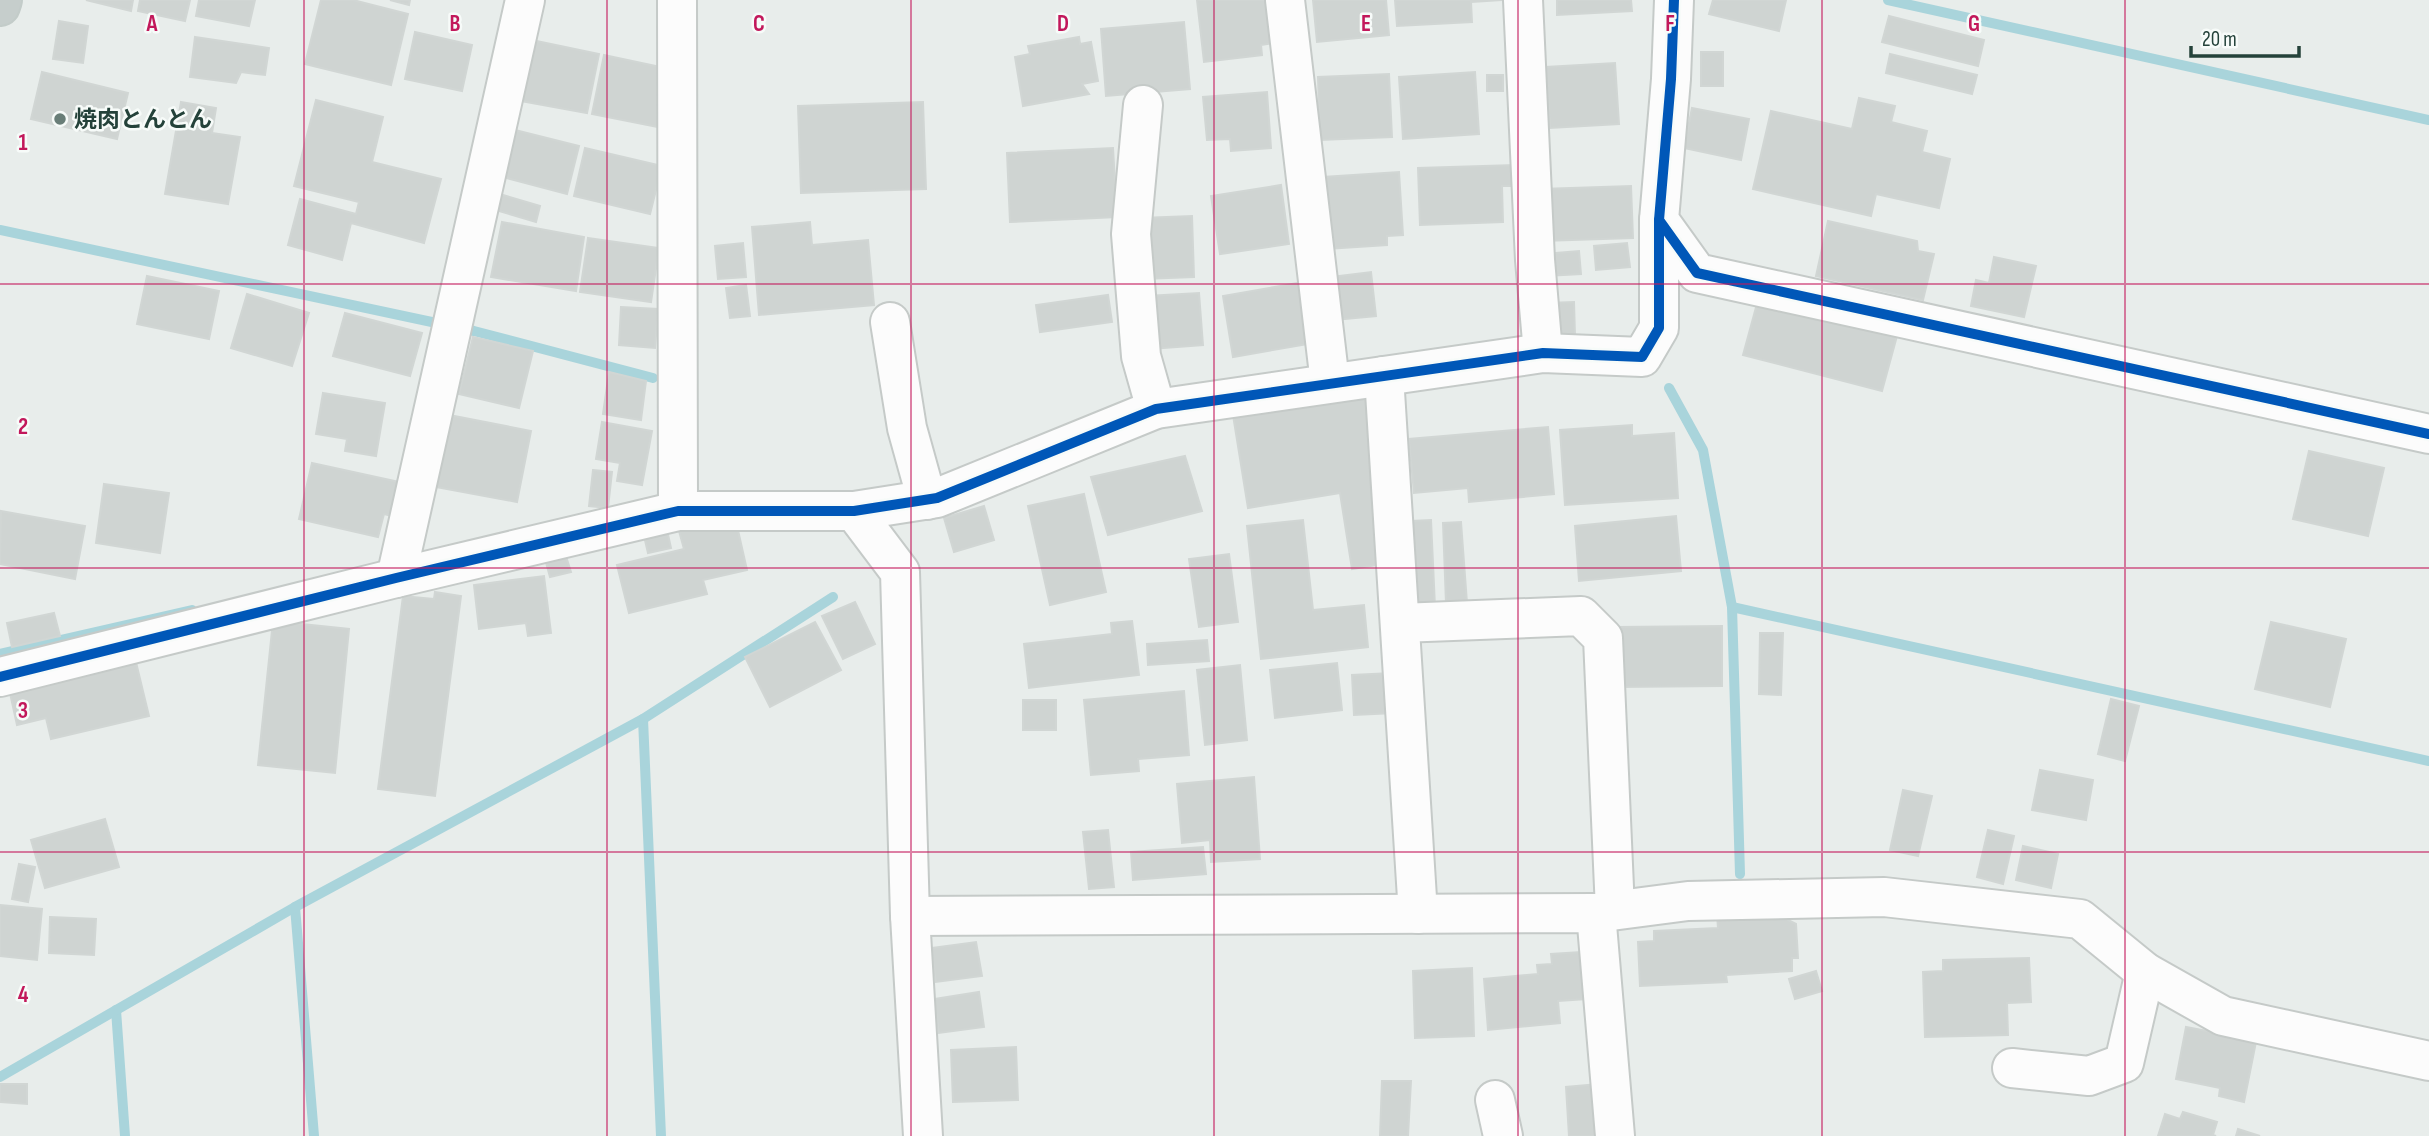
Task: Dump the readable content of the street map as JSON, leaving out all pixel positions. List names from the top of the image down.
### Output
{
  "places": ["焼肉とんとん"],
  "scale_bar": "20 m",
  "grid": {
    "columns": [
      "A",
      "B",
      "C",
      "D",
      "E",
      "F",
      "G"
    ],
    "rows": [
      "1",
      "2",
      "3",
      "4"
    ]
  }
}
